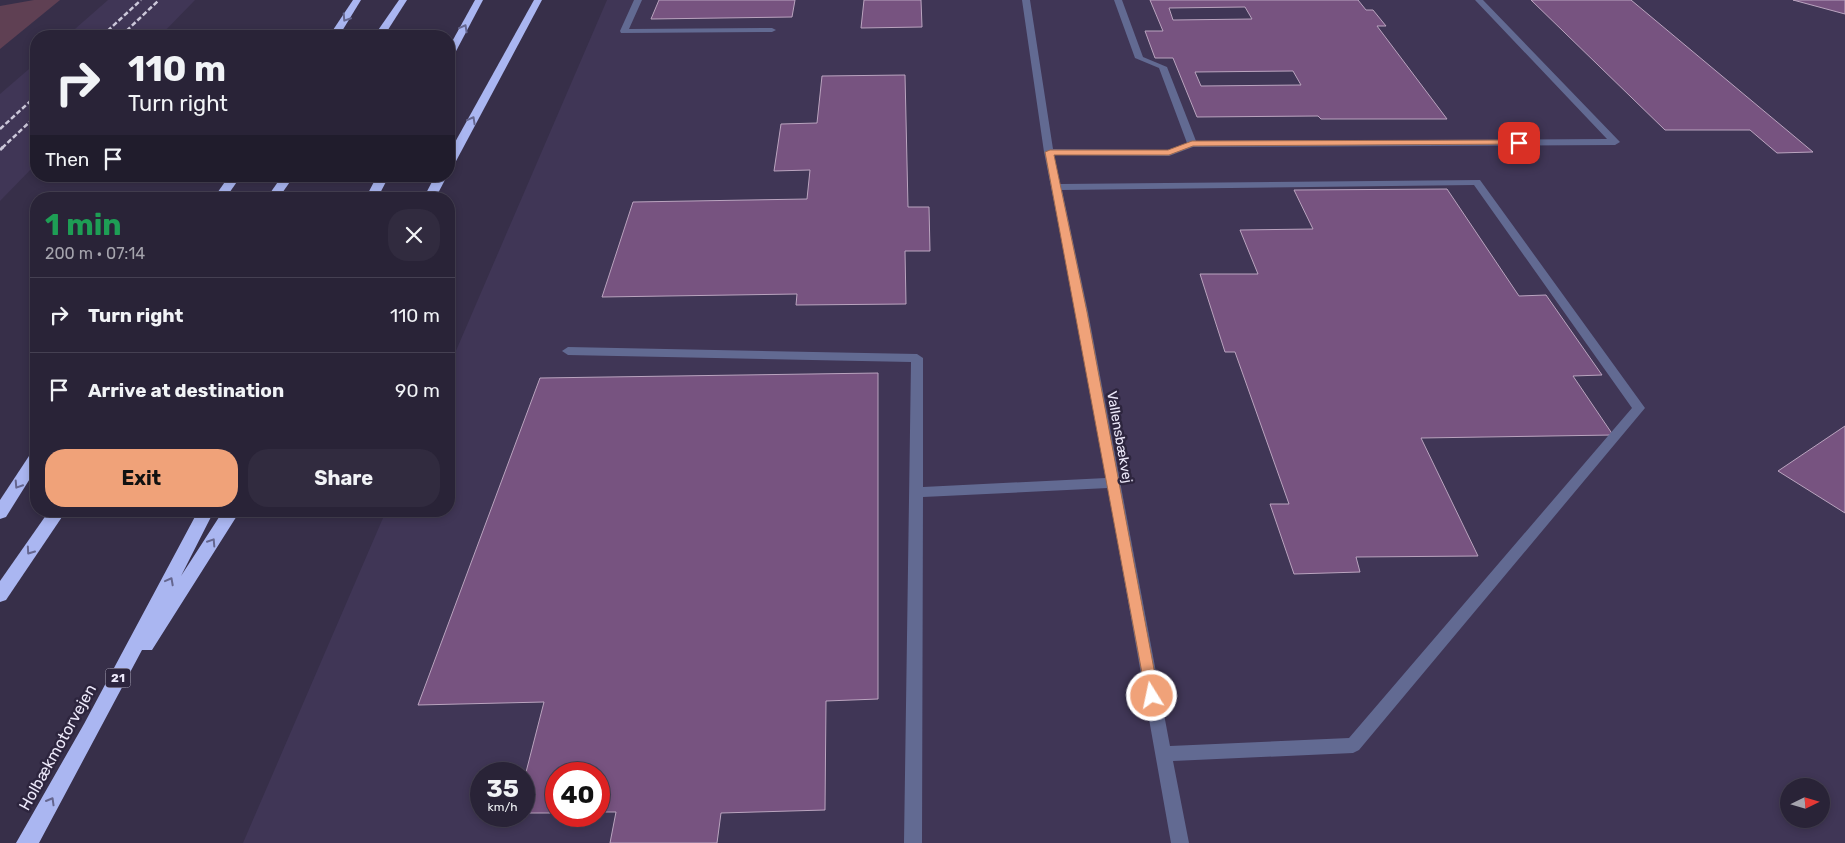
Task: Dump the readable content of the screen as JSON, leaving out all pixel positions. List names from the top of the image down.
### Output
{
  "streets": {
    "highway": ["21", "Holbækmotorvejen"],
    "street": ["Vallensbækvej"]
  },
  "north": "right",
  "page": {
    "turn": ["110 m", "Turn right"],
    "then": "Then",
    "heading": ["1 min", "200 m · 07:14"],
    "list": [
      {
        "name": "Turn right",
        "value": "110 m"
      },
      {
        "name": "Arrive at destination",
        "value": "90 m"
      }
    ],
    "buttons": ["Exit", "Share"],
    "speed": "35 km/h",
    "limit": "40"
  }
}
